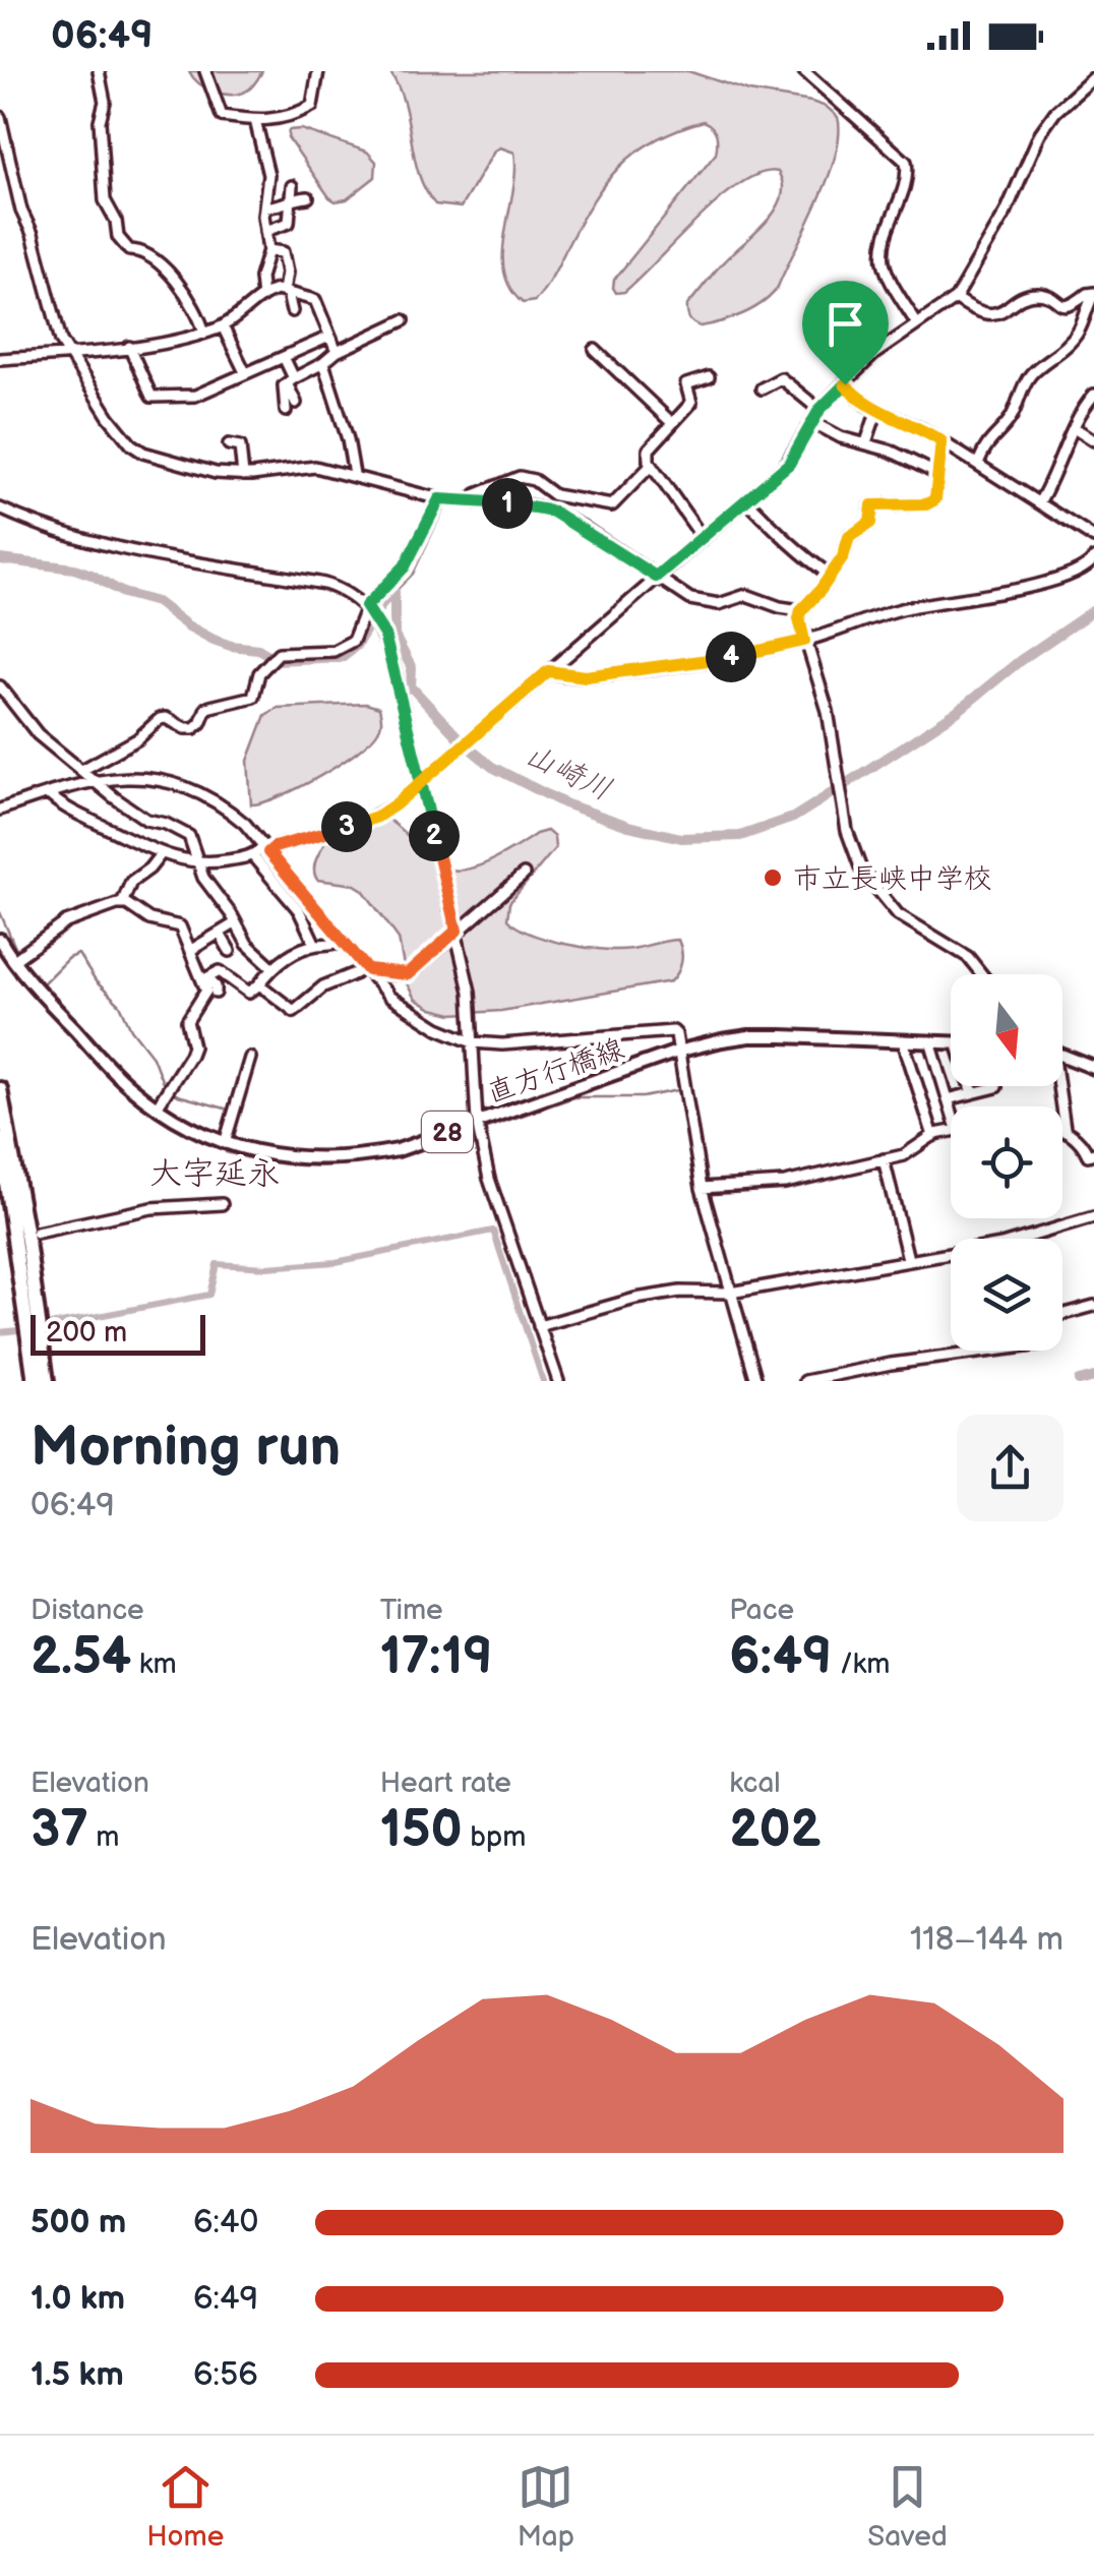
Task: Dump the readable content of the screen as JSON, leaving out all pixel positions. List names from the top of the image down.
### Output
{
  "streets": {
    "main road": ["直方行橋線", "28"]
  },
  "districts": ["大字延永"],
  "water": ["山崎川"],
  "places": ["市立長峡中学校"],
  "scale_bar": "200 m",
  "north": "bottom",
  "page": {
    "status": "06:49",
    "pins": [
      "1",
      "4",
      "3",
      "2"
    ],
    "scale": "200 m",
    "heading": ["Morning run", "06:49"],
    "stats": [
      ["Distance", "2.54 km"],
      ["Time", "17:19"],
      ["Pace", "6:49 /km"],
      ["Elevation", "37 m"],
      ["Heart rate", "150 bpm"],
      ["kcal", "202"]
    ],
    "chart": ["Elevation", "118–144 m"],
    "list": [
      {
        "name": "500 m",
        "note": "6:40"
      },
      {
        "name": "1.0 km",
        "note": "6:49"
      },
      {
        "name": "1.5 km",
        "note": "6:56"
      }
    ],
    "tabs": ["Home", "Map", "Saved"]
  }
}
